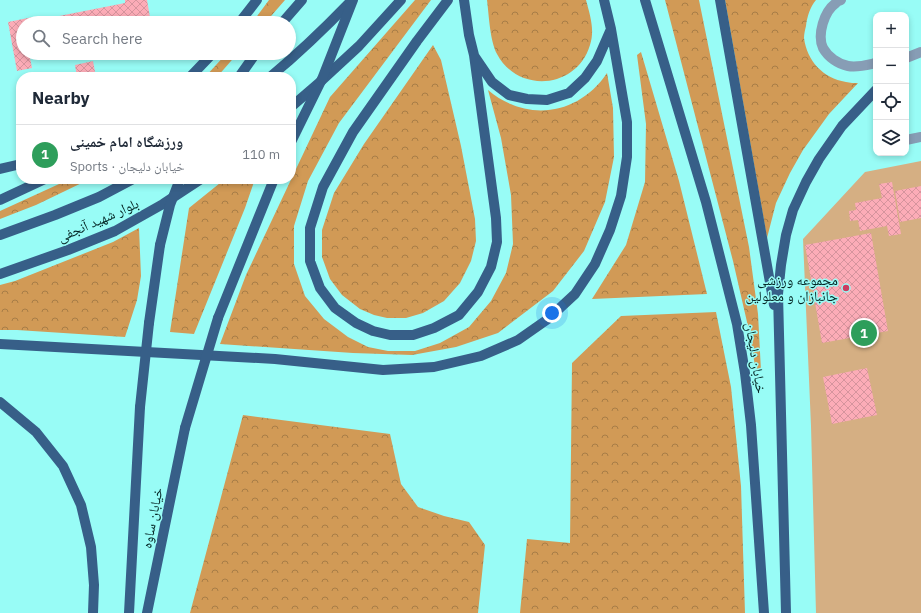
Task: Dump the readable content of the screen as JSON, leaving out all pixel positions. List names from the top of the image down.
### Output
{
  "streets": {
    "main road": ["بلوار شهید آنجفی", "خیابان دلیجان", "خیابان ساوه"]
  },
  "places": ["مجموعه ورزشی جانبازان و معلولین"],
  "page": {
    "map_buttons": ["+", "−"],
    "search": "Search here",
    "heading": "Nearby",
    "list": [
      {
        "mark": "1",
        "name": "ورزشگاه امام خمینی",
        "note": "Sports · خیابان دلیجان",
        "value": "110 m"
      }
    ],
    "pins": "1"
  }
}
